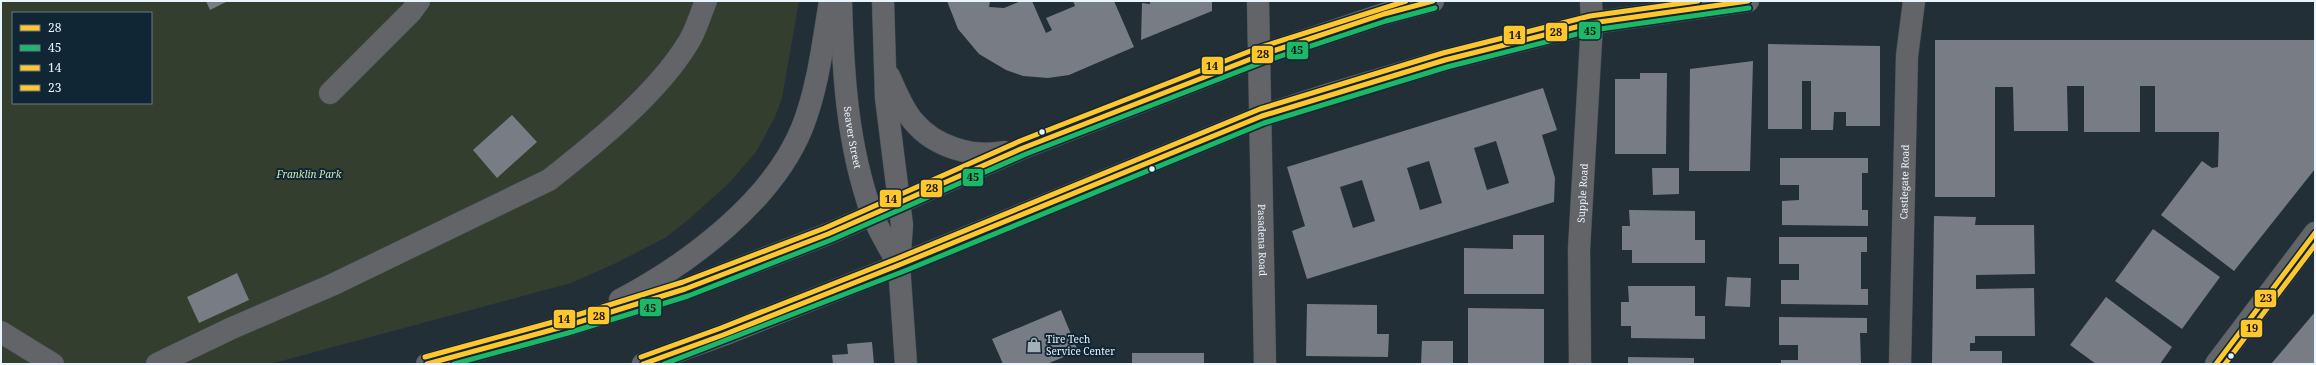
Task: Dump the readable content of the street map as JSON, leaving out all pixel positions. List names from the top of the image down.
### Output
{
  "streets": {
    "main road": ["Seaver Street"],
    "street": ["Castlegate Road", "Supple Road", "Pasadena Road"]
  },
  "parks": ["Franklin Park"],
  "places": {
    "shop": ["Tire Tech Service Center"]
  },
  "lines": [
    "transit line 28",
    "transit line 14",
    "transit line 45",
    "transit line 23",
    "transit line 19"
  ],
  "legend": [
    "28",
    "45",
    "14",
    "23"
  ]
}
